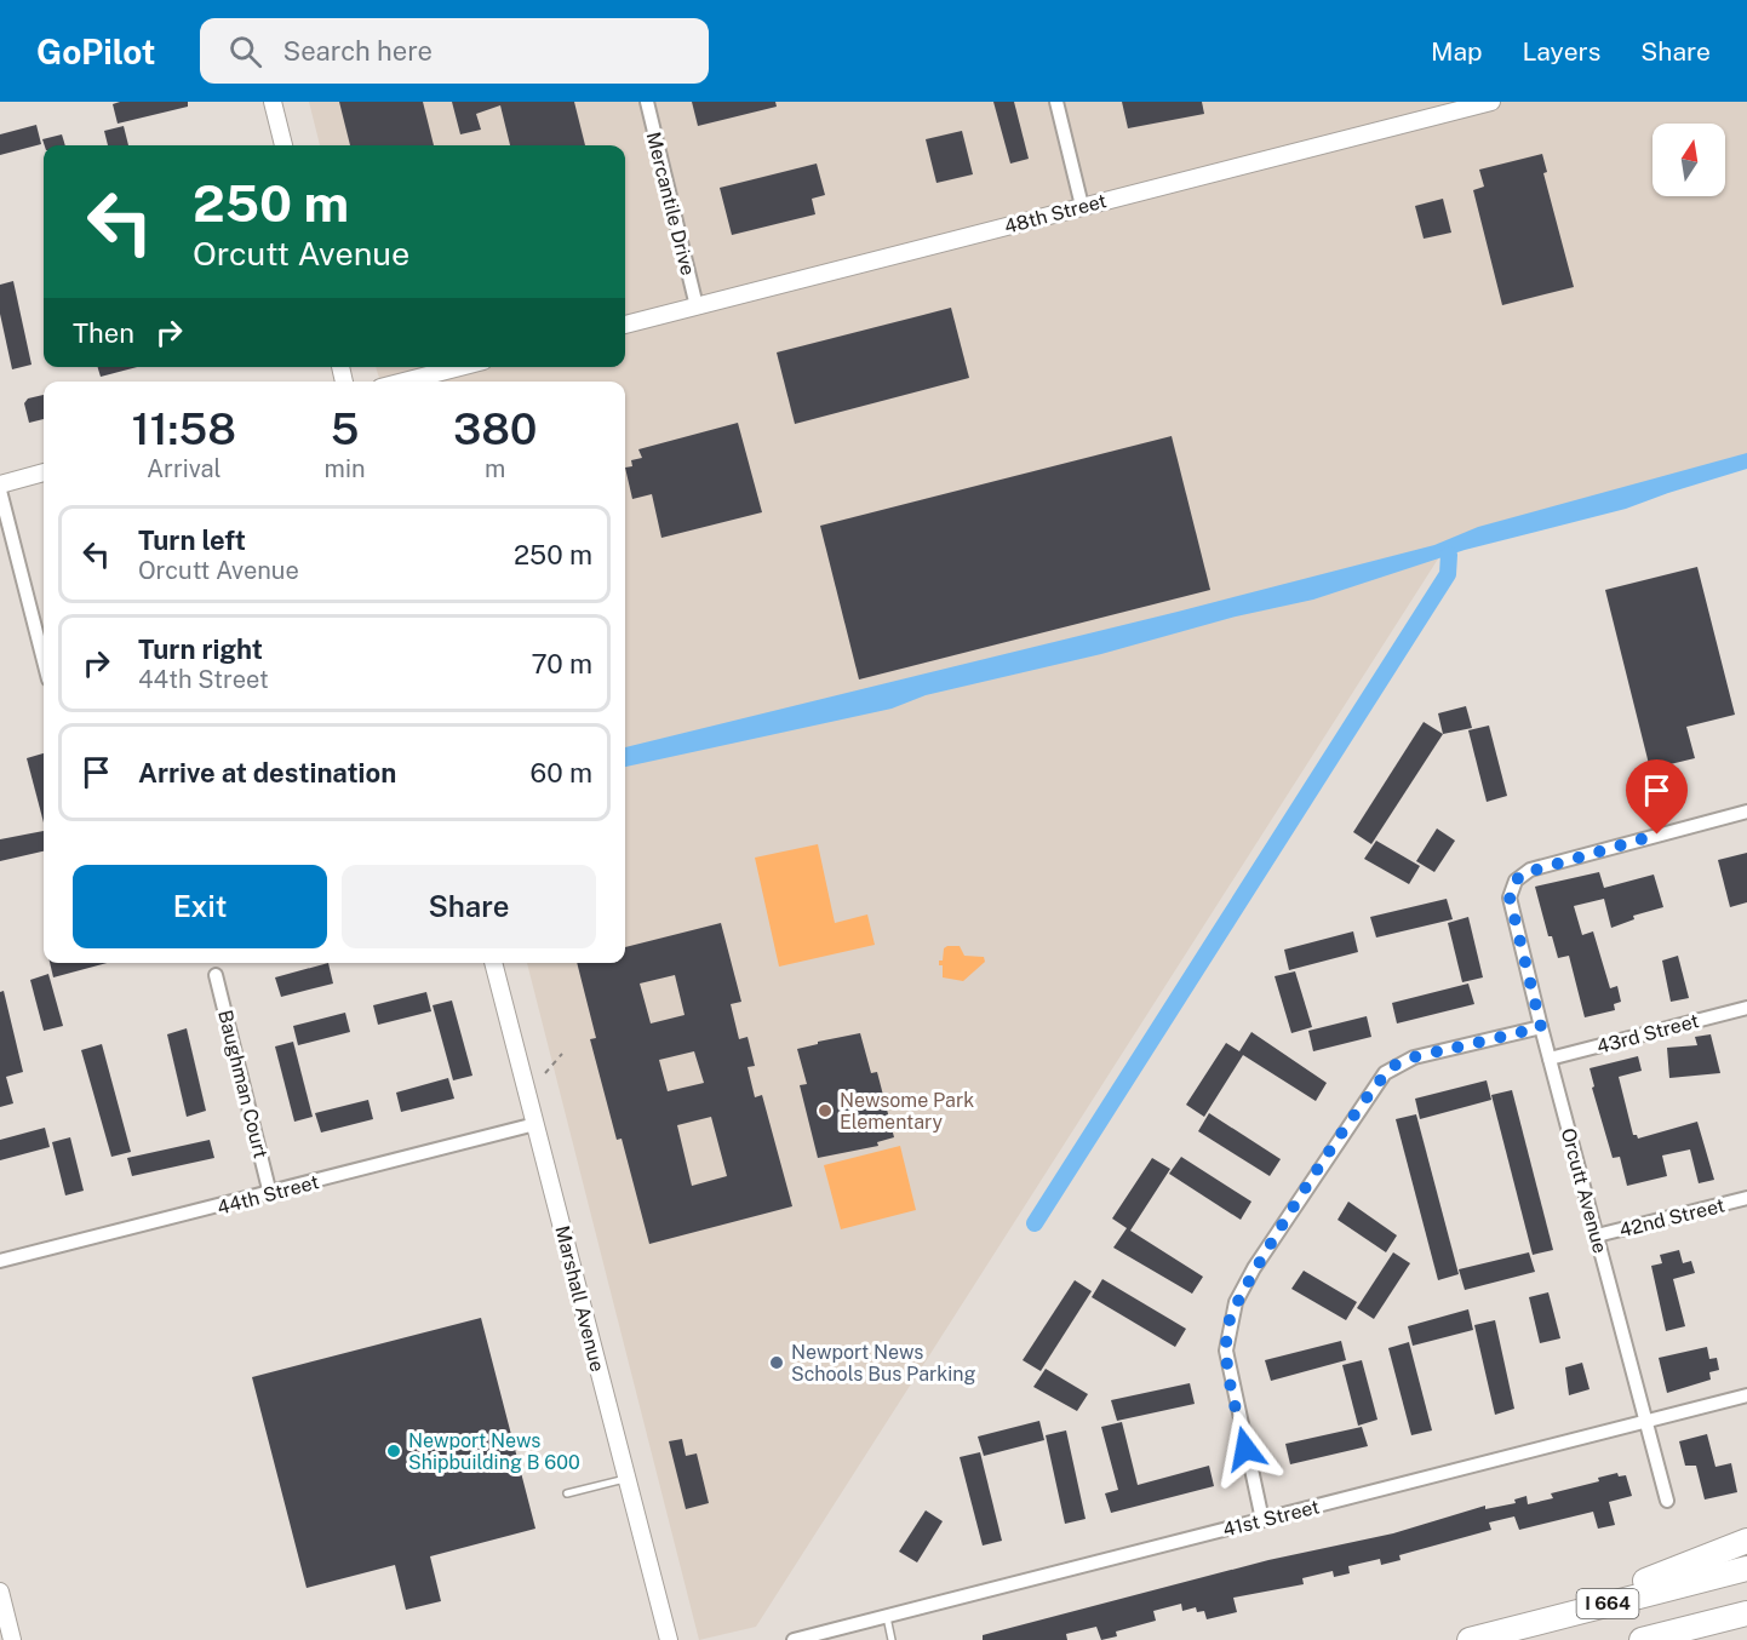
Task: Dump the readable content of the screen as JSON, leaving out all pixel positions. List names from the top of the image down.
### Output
{
  "streets": {
    "highway": ["I 664"],
    "street": [
      "Mercantile Drive",
      "48th Street",
      "43rd Street",
      "Baughman Court",
      "Orcutt Avenue",
      "44th Street",
      "42nd Street",
      "Marshall Avenue",
      "41st Street"
    ]
  },
  "crossings": [
    ["Mercantile Drive", "48th Street"],
    ["43rd Street", "Orcutt Avenue"],
    ["Baughman Court", "44th Street"],
    ["Orcutt Avenue", "42nd Street"],
    ["Orcutt Avenue", "41st Street"],
    ["44th Street", "Marshall Avenue"]
  ],
  "places": ["Newsome Park Elementary", "Newport News Schools Bus Parking", "Newport News Shipbuilding B 600"],
  "north": "top",
  "page": {
    "header": "GoPilot",
    "search": "Search here",
    "nav": ["Map", "Layers", "Share"],
    "turn": ["250 m", "Orcutt Avenue"],
    "then": "Then",
    "eta": [
      "11:58",
      "Arrival",
      "5",
      "min",
      "380",
      "m"
    ],
    "list": [
      {
        "name": "Turn left",
        "note": "Orcutt Avenue",
        "value": "250 m"
      },
      {
        "name": "Turn right",
        "note": "44th Street",
        "value": "70 m"
      },
      {
        "name": "Arrive at destination",
        "value": "60 m"
      }
    ],
    "buttons": ["Exit", "Share"]
  }
}
